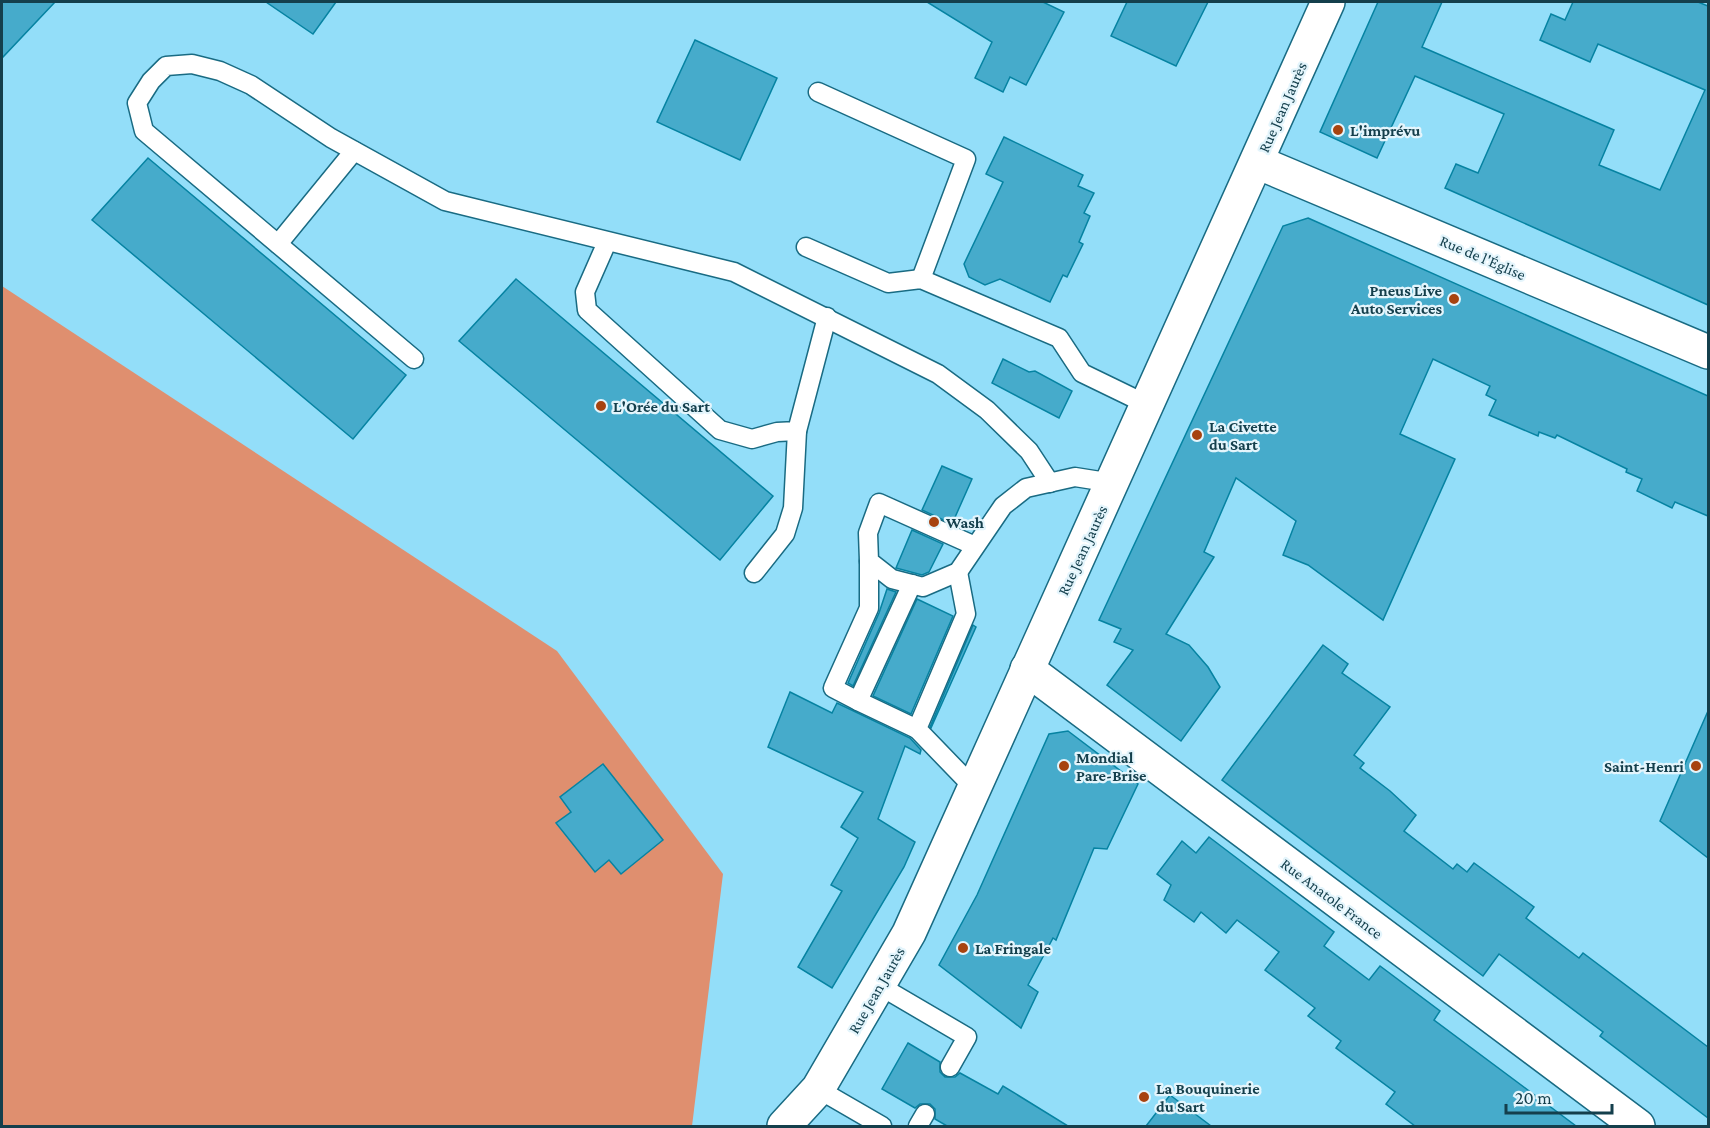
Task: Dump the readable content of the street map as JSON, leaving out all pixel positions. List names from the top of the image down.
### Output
{
  "streets": {
    "main road": ["Rue Jean Jaurès", "Rue de l'Église", "Rue Anatole France"]
  },
  "crossings": [
    ["Rue Jean Jaurès", "Rue de l'Église"],
    ["Rue Jean Jaurès", "Rue Anatole France"]
  ],
  "places": [
    "L'imprévu",
    "Pneus Live Auto Services",
    "L'Orée du Sart",
    "La Civette du Sart",
    "Wash",
    "Mondial Pare-Brise",
    "Saint-Henri",
    "La Fringale",
    "La Bouquinerie du Sart"
  ],
  "scale_bar": "20 m"
}
